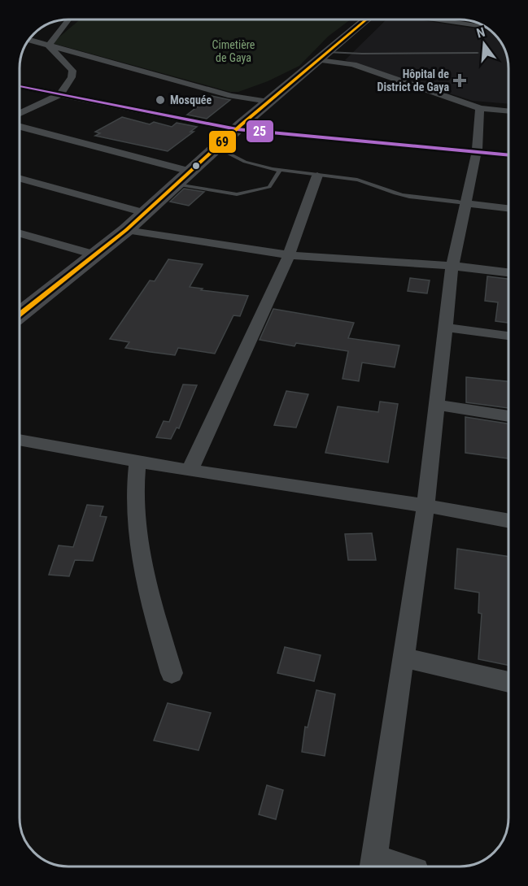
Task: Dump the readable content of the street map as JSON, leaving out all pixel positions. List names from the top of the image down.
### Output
{
  "parks": ["Cimetière de Gaya"],
  "places": {
    "health": ["Hôpital de District de Gaya"],
    "other": ["Mosquée"]
  },
  "lines": ["transit line 69", "transit line 25"],
  "north": "top"
}
